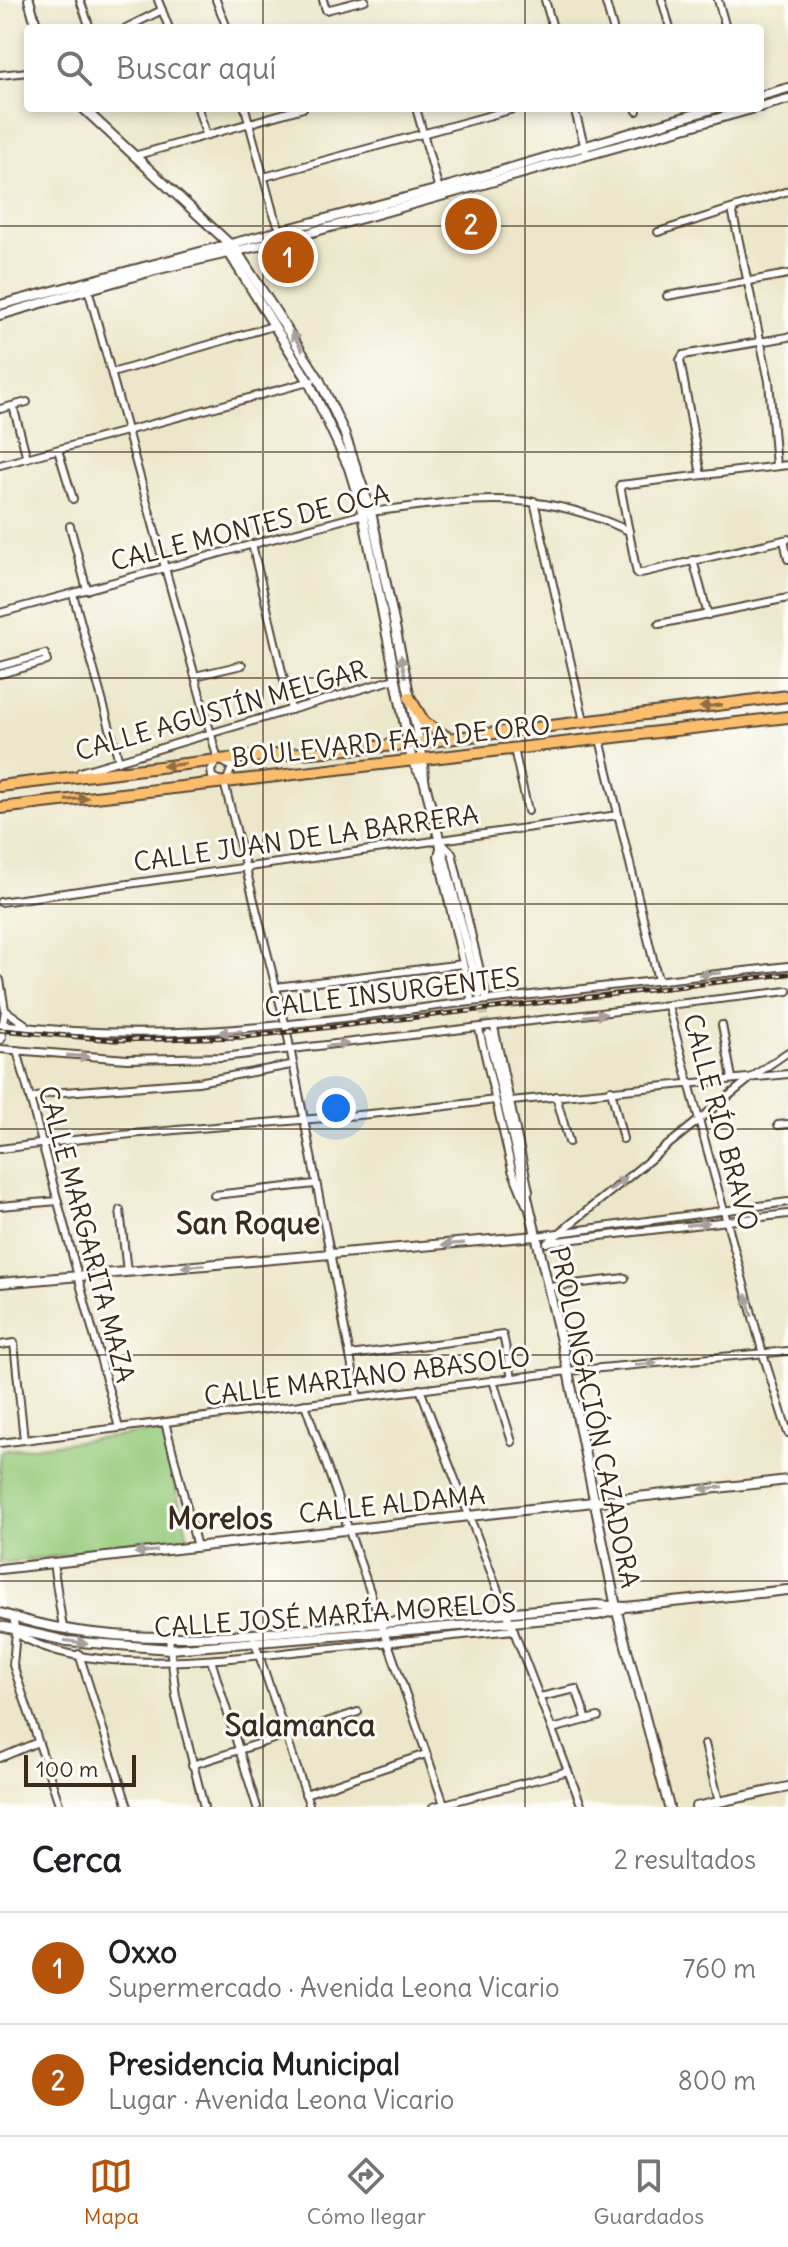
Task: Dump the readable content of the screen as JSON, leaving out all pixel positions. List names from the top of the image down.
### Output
{
  "streets": {
    "main road": ["BOULEVARD FAJA DE ORO"],
    "street": [
      "CALLE MONTES DE OCA",
      "CALLE AGUSTÍN MELGAR",
      "CALLE JUAN DE LA BARRERA",
      "CALLE INSURGENTES",
      "CALLE RÍO BRAVO",
      "CALLE MARGARITA MAZA",
      "CALLE MARIANO ABASOLO",
      "PROLONGACIÓN CAZADORA",
      "CALLE ALDAMA",
      "CALLE JOSÉ MARÍA MORELOS"
    ]
  },
  "crossings": [
    ["CALLE AGUSTÍN MELGAR", "BOULEVARD FAJA DE ORO"],
    ["CALLE INSURGENTES", "CALLE RÍO BRAVO"],
    ["CALLE INSURGENTES", "CALLE MARGARITA MAZA"],
    ["CALLE INSURGENTES", "PROLONGACIÓN CAZADORA"],
    ["CALLE RÍO BRAVO", "CALLE MARIANO ABASOLO"],
    ["CALLE MARGARITA MAZA", "CALLE MARIANO ABASOLO"],
    ["CALLE MARIANO ABASOLO", "PROLONGACIÓN CAZADORA"],
    ["PROLONGACIÓN CAZADORA", "CALLE ALDAMA"],
    ["PROLONGACIÓN CAZADORA", "CALLE JOSÉ MARÍA MORELOS"]
  ],
  "one_way": ["CALLE ALDAMA"],
  "districts": ["San Roque", "Morelos", "Salamanca"],
  "scale_bar": "100 m",
  "page": {
    "search": "Buscar aquí",
    "pins": ["2", "1"],
    "scale": "100 m",
    "heading": ["Cerca", "2 resultados"],
    "list": [
      {
        "mark": "1",
        "name": "Oxxo",
        "note": "Supermercado · Avenida Leona Vicario",
        "value": "760 m"
      },
      {
        "mark": "2",
        "name": "Presidencia Municipal",
        "note": "Lugar · Avenida Leona Vicario",
        "value": "800 m"
      }
    ],
    "nav": ["Mapa", "Cómo llegar", "Guardados"]
  }
}
